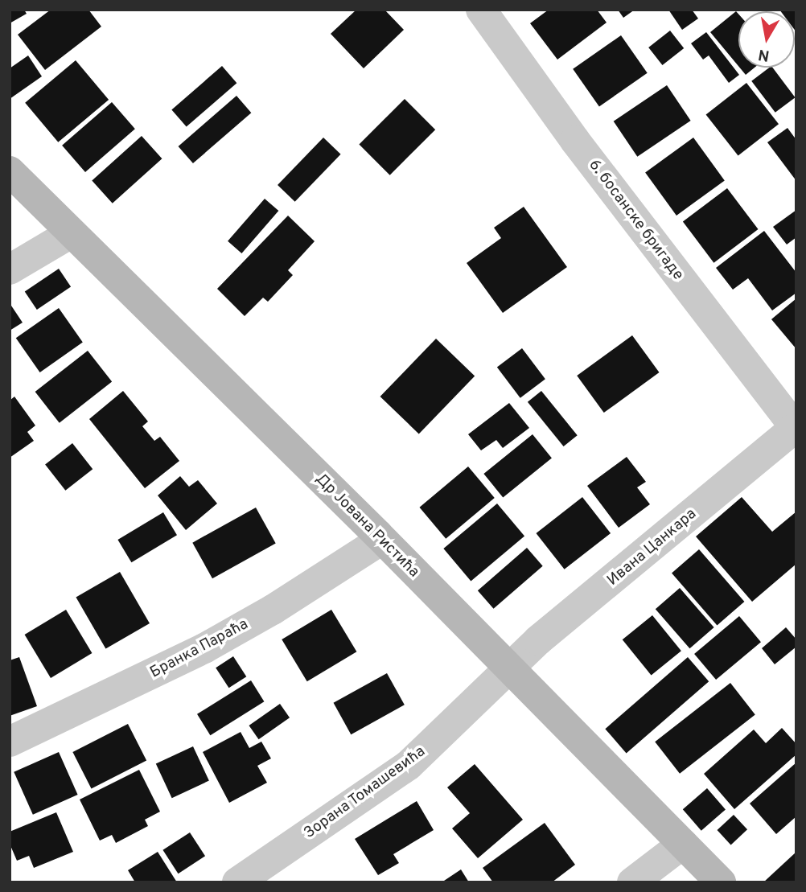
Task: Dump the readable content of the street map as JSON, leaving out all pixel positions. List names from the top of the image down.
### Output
{
  "streets": {
    "street": [
      "6. босанске бригаде",
      "Др Јована Ристића",
      "Ивана Цанкара",
      "Бранка Параћа",
      "Зорана Томашевића"
    ]
  },
  "crossings": [
    ["6. босанске бригаде", "Ивана Цанкара"],
    ["Др Јована Ристића", "Ивана Цанкара"],
    ["Др Јована Ристића", "Бранка Параћа"],
    ["Др Јована Ристића", "Зорана Томашевића"],
    ["Ивана Цанкара", "Зорана Томашевића"]
  ],
  "north": "bottom"
}
